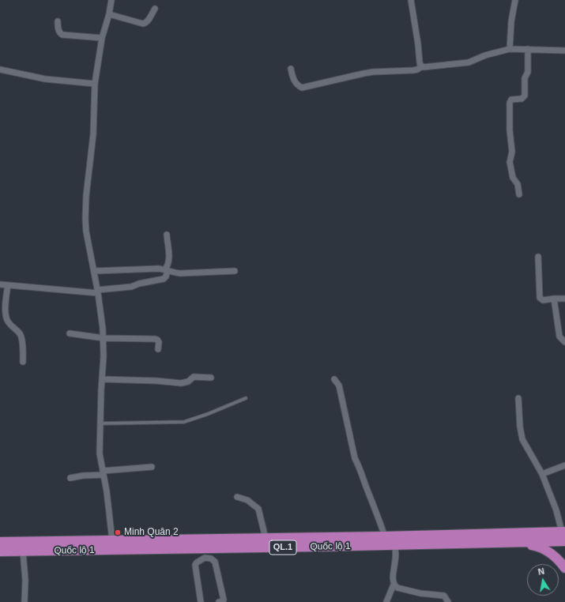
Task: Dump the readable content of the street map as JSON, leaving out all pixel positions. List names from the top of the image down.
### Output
{
  "streets": {
    "highway": ["Quốc lộ 1", "QL.1"]
  },
  "places": ["Minh Quân 2"],
  "north": "top"
}
